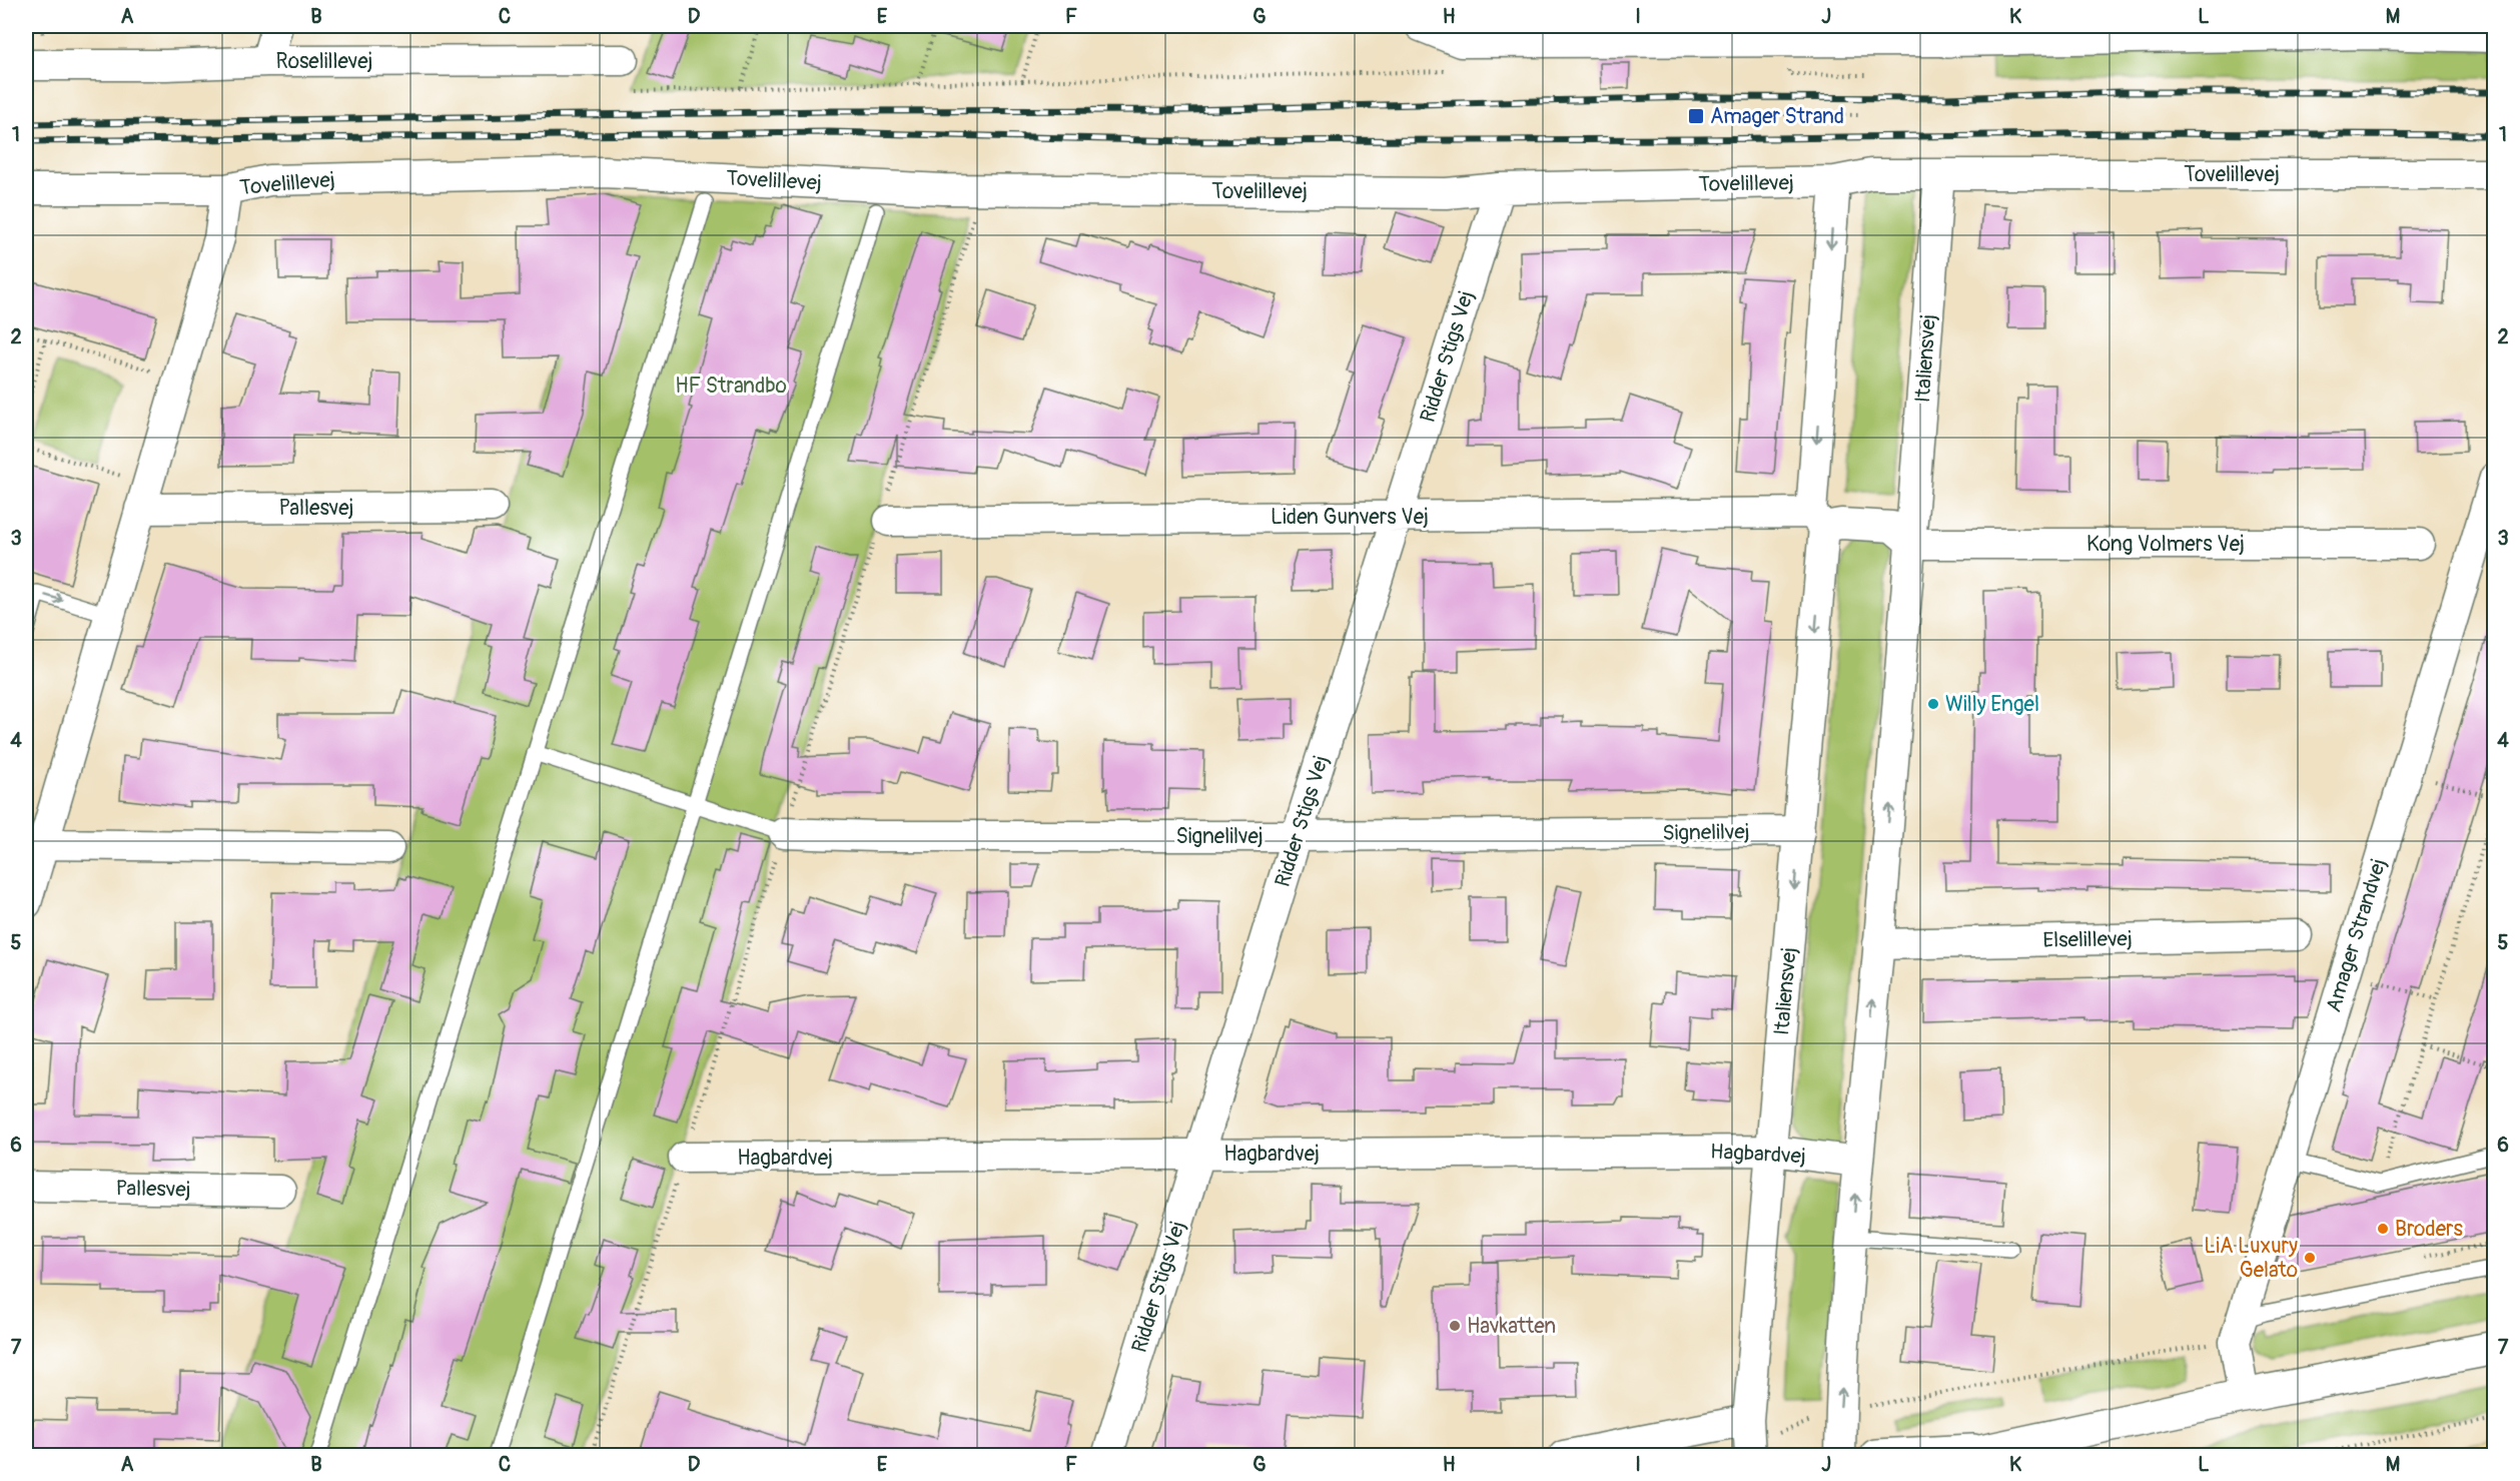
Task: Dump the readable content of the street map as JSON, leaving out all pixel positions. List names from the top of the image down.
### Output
{
  "streets": {
    "street": [
      "Roselillevej",
      "Tovelillevej",
      "Ridder Stigs Vej",
      "Italiensvej",
      "Pallesvej",
      "Liden Gunvers Vej",
      "Kong Volmers Vej",
      "Signelilvej",
      "Amager Strandvej",
      "Elselillevej",
      "Hagbardvej"
    ]
  },
  "crossings": [
    ["Tovelillevej", "Ridder Stigs Vej"],
    ["Tovelillevej", "Italiensvej"],
    ["Ridder Stigs Vej", "Liden Gunvers Vej"],
    ["Ridder Stigs Vej", "Signelilvej"],
    ["Ridder Stigs Vej", "Hagbardvej"],
    ["Italiensvej", "Liden Gunvers Vej"],
    ["Italiensvej", "Kong Volmers Vej"],
    ["Italiensvej", "Signelilvej"],
    ["Italiensvej", "Elselillevej"],
    ["Italiensvej", "Hagbardvej"]
  ],
  "parks": ["HF Strandbo"],
  "places": {
    "transit": ["Amager Strand"],
    "other": [
      "Willy Engel",
      "Broders",
      "LiA Luxury Gelato",
      "Havkatten"
    ]
  },
  "grid": {
    "columns": [
      "A",
      "B",
      "C",
      "D",
      "E",
      "F",
      "G",
      "H",
      "I",
      "J",
      "K",
      "L",
      "M"
    ],
    "rows": [
      "1",
      "2",
      "3",
      "4",
      "5",
      "6",
      "7"
    ]
  }
}
